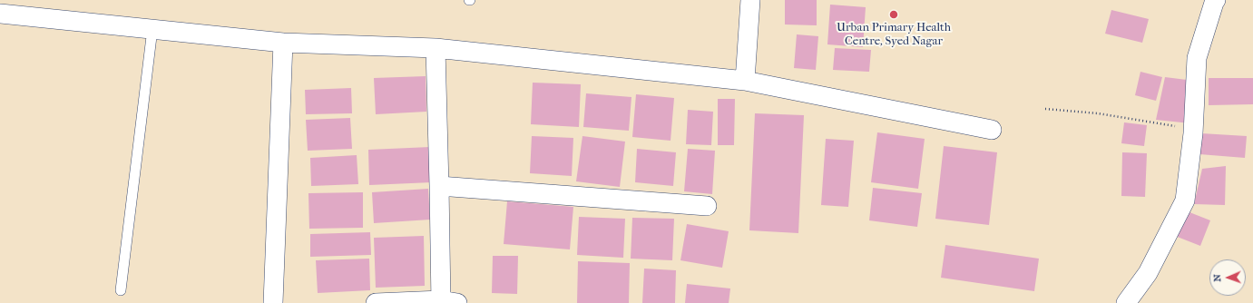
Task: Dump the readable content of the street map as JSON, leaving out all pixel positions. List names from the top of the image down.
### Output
{
  "places": ["Urban Primary Health Centre, Syed Nagar"],
  "north": "left"
}
